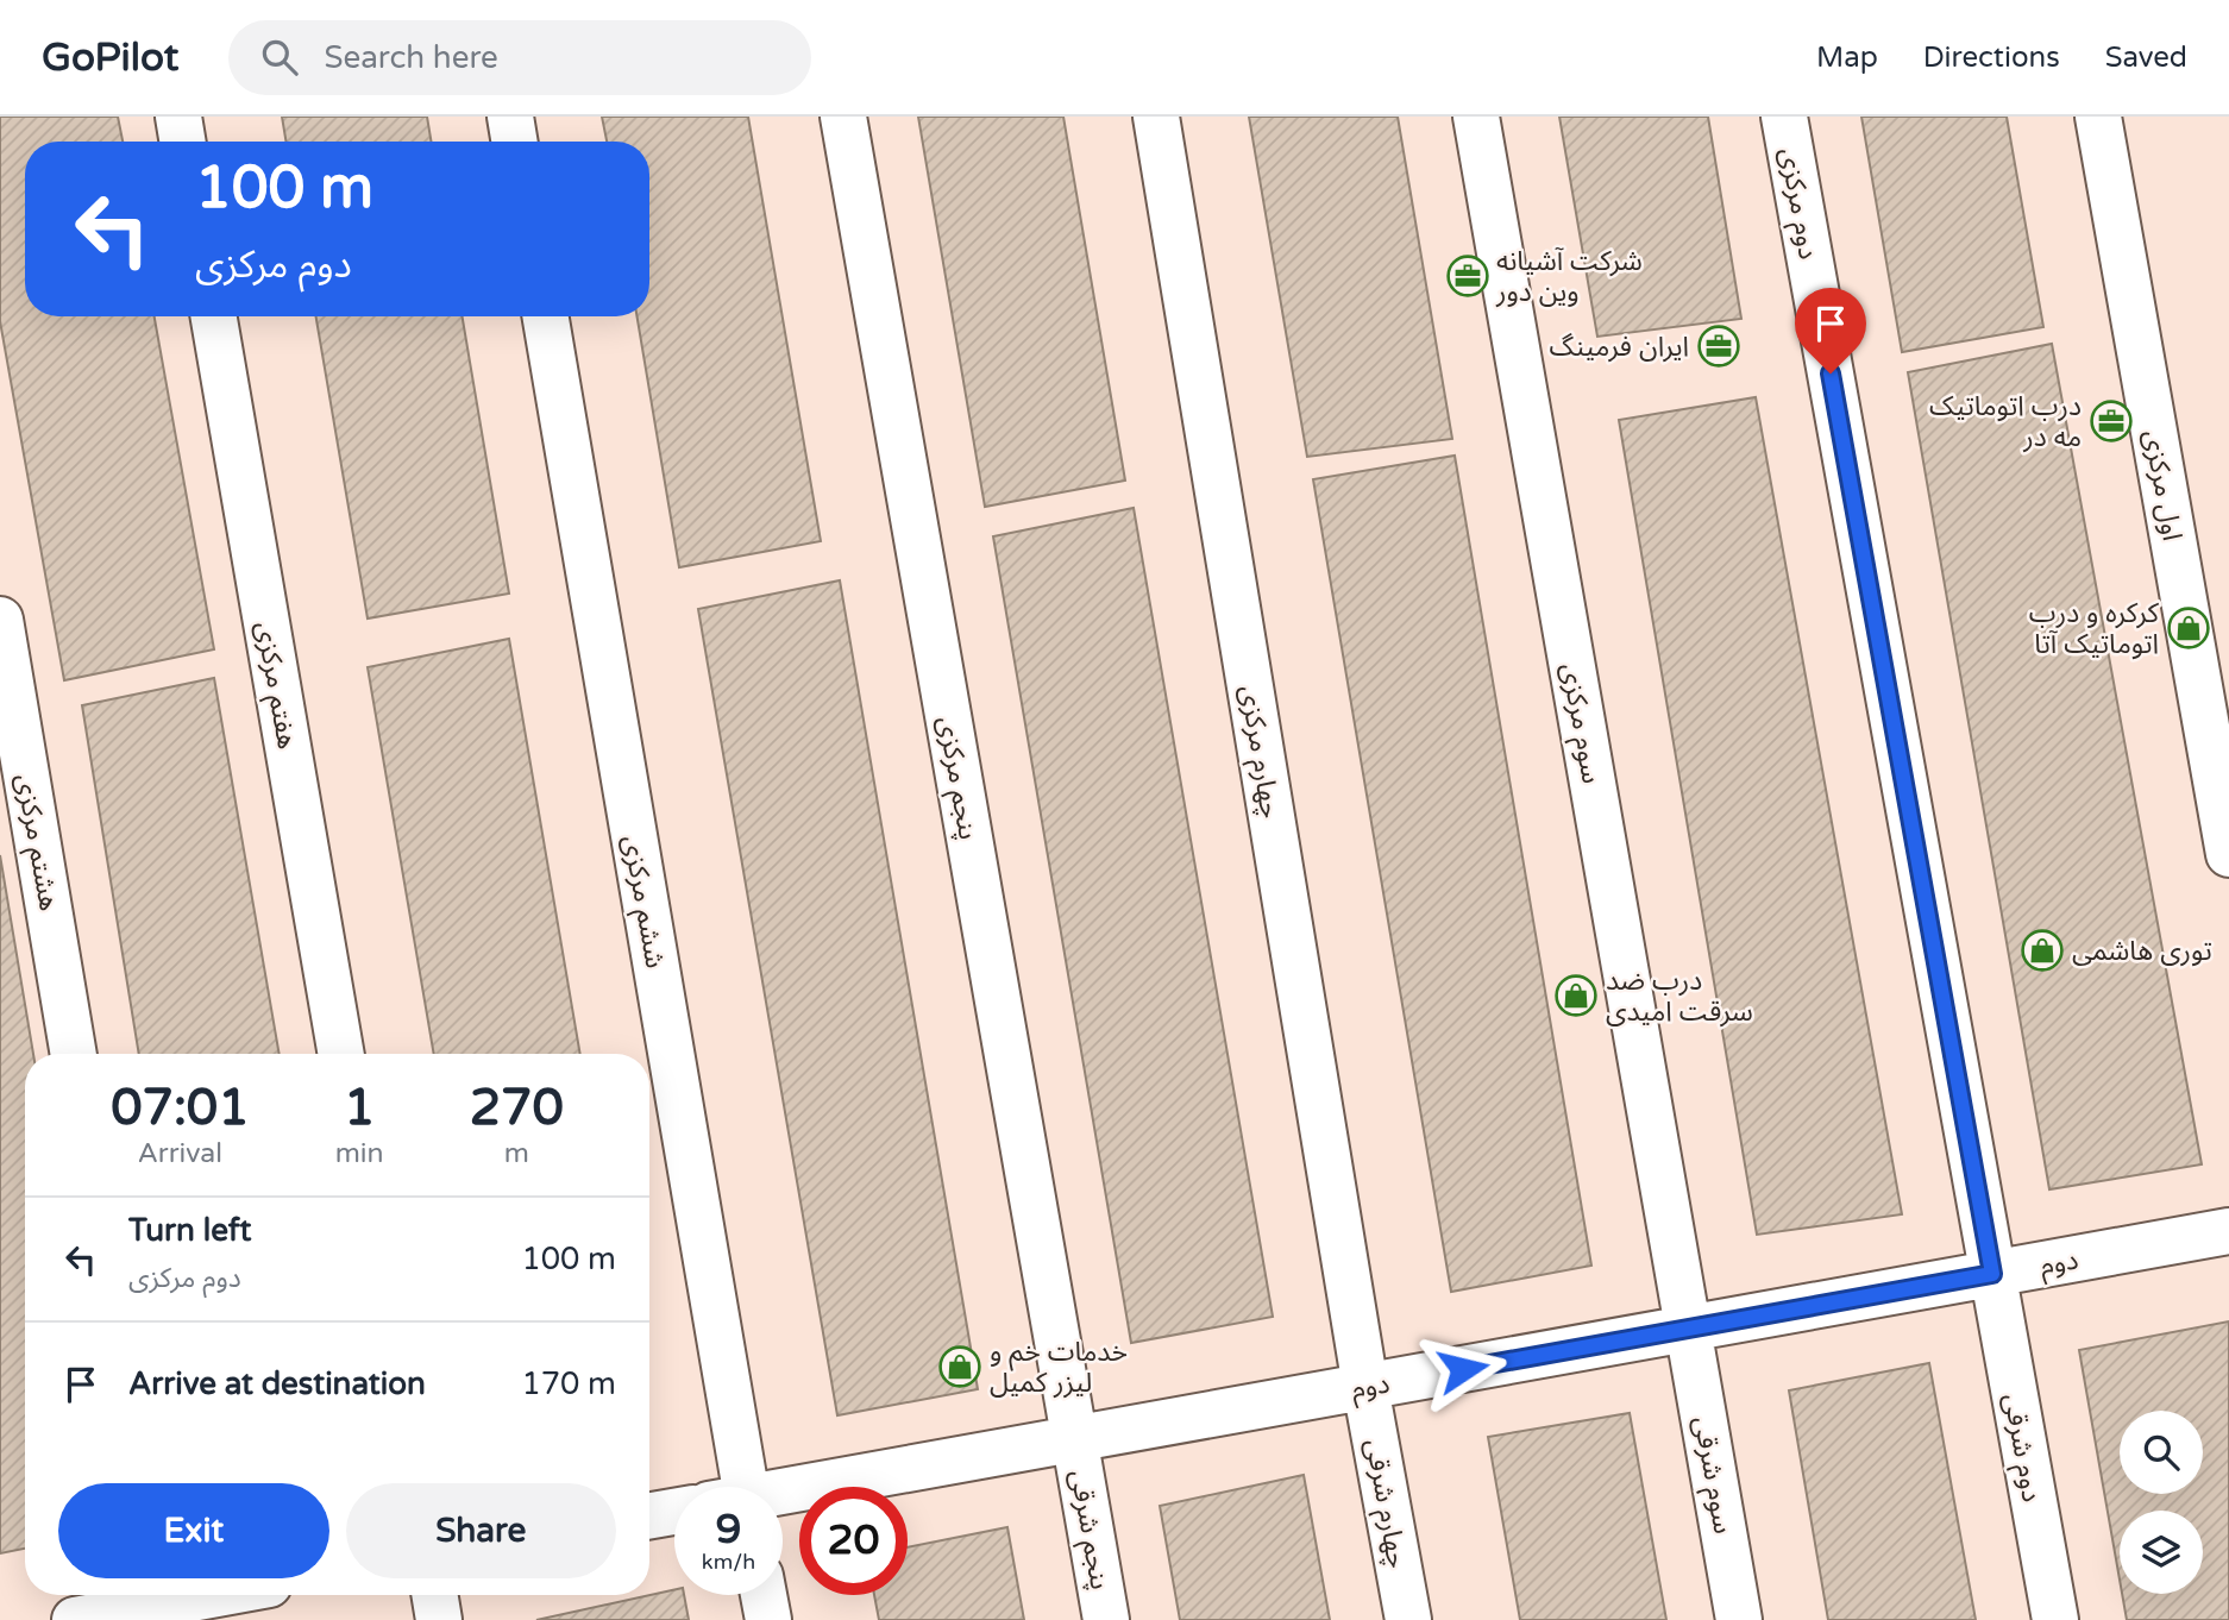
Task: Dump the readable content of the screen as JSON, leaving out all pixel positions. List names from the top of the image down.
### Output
{
  "streets": {
    "lane": [
      "دوم مرکزی",
      "اول مرکزی",
      "هفتم مرکزی",
      "سوم مرکزی",
      "چهارم مرکزی",
      "پنجم مرکزی",
      "هشتم مرکزی",
      "ششم مرکزی",
      "دوم",
      "دوم شرقی",
      "سوم شرقی",
      "چهارم شرقی",
      "پنجم شرقی"
    ]
  },
  "crossings": [
    ["دوم مرکزی", "دوم"],
    ["دوم مرکزی", "دوم شرقی"],
    ["سوم مرکزی", "دوم"],
    ["سوم مرکزی", "سوم شرقی"],
    ["چهارم مرکزی", "دوم"],
    ["چهارم مرکزی", "چهارم شرقی"],
    ["پنجم مرکزی", "دوم"],
    ["پنجم مرکزی", "پنجم شرقی"],
    ["دوم", "دوم شرقی"],
    ["دوم", "سوم شرقی"],
    ["دوم", "چهارم شرقی"],
    ["دوم", "پنجم شرقی"]
  ],
  "places": {
    "office": ["شرکت آشیانه وین دور", "ایران فرمینگ", "درب اتوماتیک مه در"],
    "shop": [
      "کرکره و درب اتوماتیک آتا",
      "توری هاشمی",
      "درب ضد سرقت امیدی",
      "خدمات خم و لیزر کمیل"
    ]
  },
  "page": {
    "header": "GoPilot",
    "search": "Search here",
    "nav": ["Map", "Directions", "Saved"],
    "turn": ["100 m", "دوم مرکزی"],
    "eta": [
      "07:01",
      "Arrival",
      "1",
      "min",
      "270",
      "m"
    ],
    "list": [
      {
        "name": "Turn left",
        "note": "دوم مرکزی",
        "value": "100 m"
      },
      {
        "name": "Arrive at destination",
        "value": "170 m"
      }
    ],
    "buttons": ["Exit", "Share"],
    "speed": "9 km/h",
    "limit": "20"
  }
}
